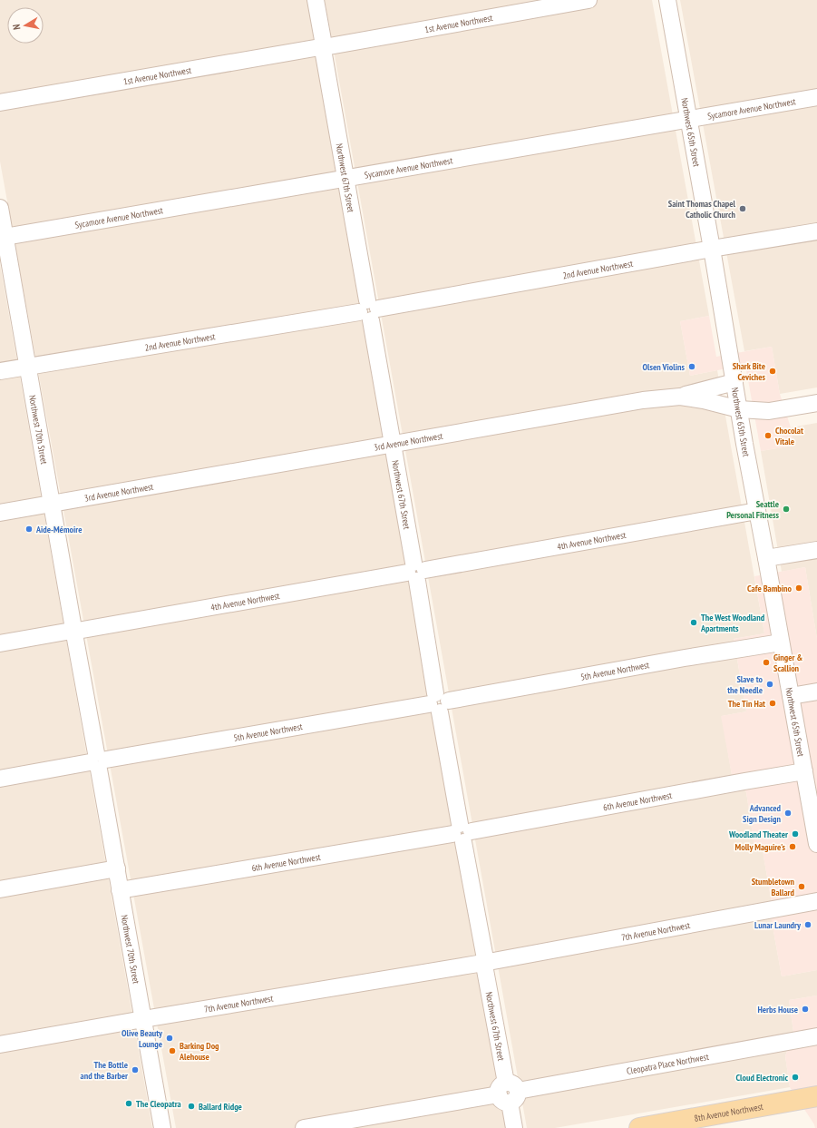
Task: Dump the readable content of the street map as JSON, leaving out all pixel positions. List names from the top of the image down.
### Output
{
  "streets": {
    "main road": ["8th Avenue Northwest"],
    "street": [
      "1st Avenue Northwest",
      "Sycamore Avenue Northwest",
      "Northwest 65th Street",
      "Northwest 67th Street",
      "2nd Avenue Northwest",
      "Northwest 70th Street",
      "3rd Avenue Northwest",
      "4th Avenue Northwest",
      "5th Avenue Northwest",
      "6th Avenue Northwest",
      "7th Avenue Northwest",
      "Cleopatra Place Northwest"
    ]
  },
  "crossings": [
    ["1st Avenue Northwest", "Northwest 67th Street"],
    ["Sycamore Avenue Northwest", "Northwest 65th Street"],
    ["Sycamore Avenue Northwest", "Northwest 67th Street"],
    ["Sycamore Avenue Northwest", "Northwest 70th Street"],
    ["Northwest 65th Street", "2nd Avenue Northwest"],
    ["Northwest 65th Street", "3rd Avenue Northwest"],
    ["Northwest 65th Street", "4th Avenue Northwest"],
    ["Northwest 65th Street", "5th Avenue Northwest"],
    ["Northwest 65th Street", "6th Avenue Northwest"],
    ["Northwest 67th Street", "2nd Avenue Northwest"],
    ["Northwest 67th Street", "3rd Avenue Northwest"],
    ["Northwest 67th Street", "4th Avenue Northwest"],
    ["Northwest 67th Street", "5th Avenue Northwest"],
    ["Northwest 67th Street", "6th Avenue Northwest"],
    ["Northwest 67th Street", "7th Avenue Northwest"],
    ["Northwest 67th Street", "Cleopatra Place Northwest"],
    ["2nd Avenue Northwest", "Northwest 70th Street"],
    ["Northwest 70th Street", "3rd Avenue Northwest"],
    ["Northwest 70th Street", "4th Avenue Northwest"],
    ["Northwest 70th Street", "5th Avenue Northwest"],
    ["Northwest 70th Street", "6th Avenue Northwest"],
    ["Northwest 70th Street", "7th Avenue Northwest"]
  ],
  "places": [
    "Saint Thomas Chapel Catholic Church",
    "Olsen Violins",
    "Shark Bite Ceviches",
    "Chocolat Vitale",
    "Seattle Personal Fitness",
    "Aide-Mémoire",
    "Cafe Bambino",
    "The West Woodland Apartments",
    "Ginger & Scallion",
    "Slave to the Needle",
    "The Tin Hat",
    "Advanced Sign Design",
    "Woodland Theater",
    "Molly Maguire's",
    "Stumbletown Ballard",
    "Lunar Laundry",
    "Herbs House",
    "Olive Beauty Lounge",
    "Barking Dog Alehouse",
    "The Bottle and the Barber",
    "Cloud Electronic",
    "The Cleopatra",
    "Ballard Ridge"
  ],
  "north": "left"
}
